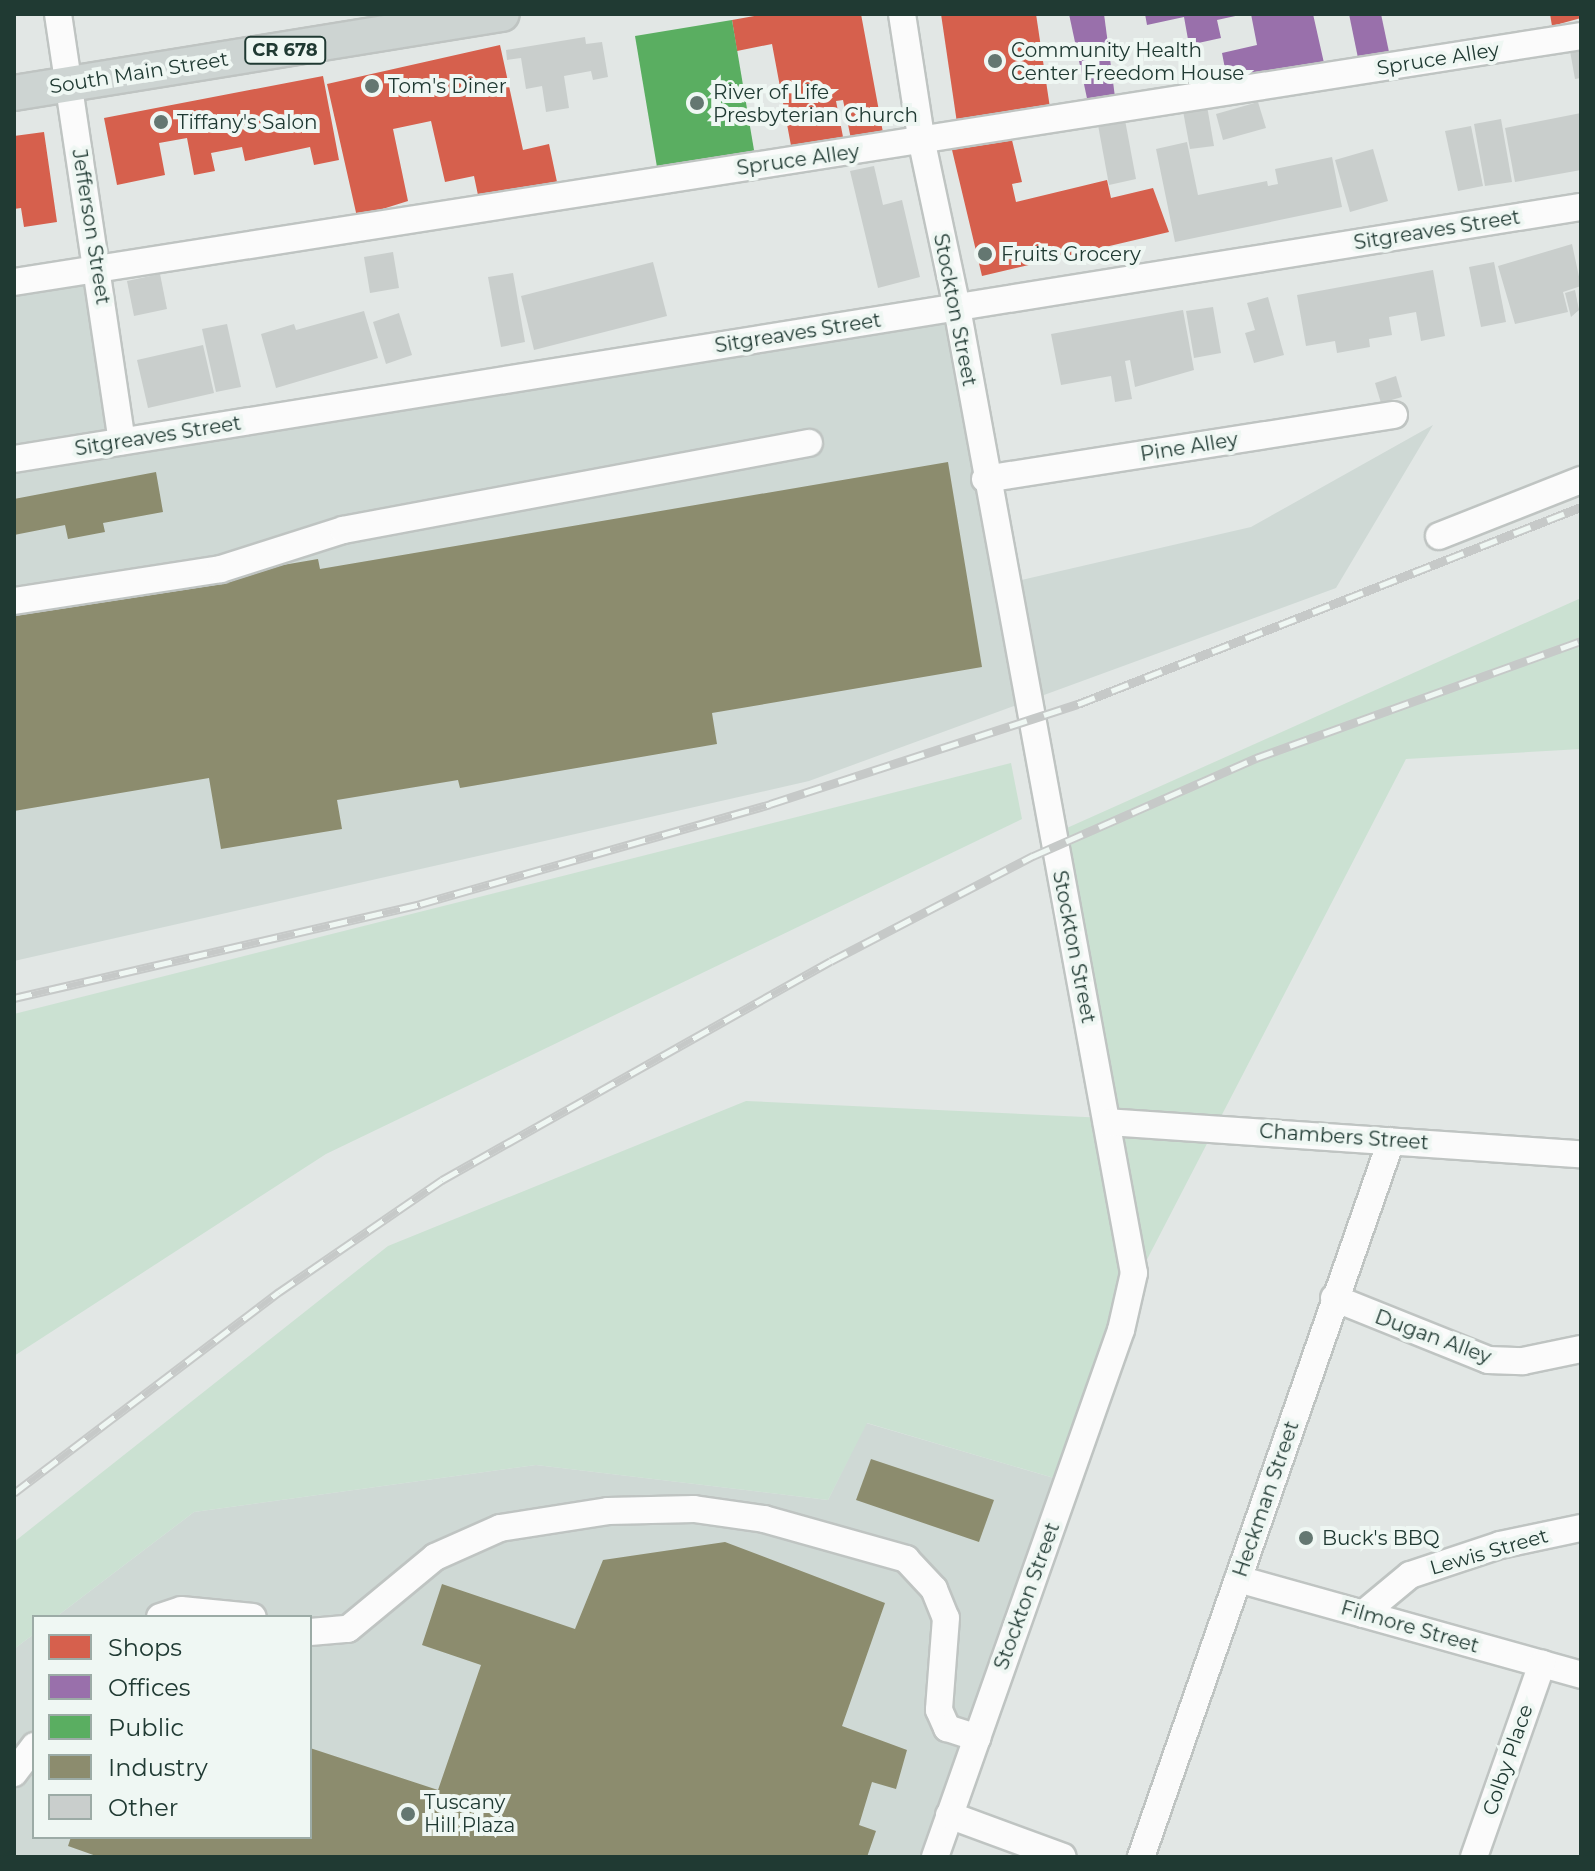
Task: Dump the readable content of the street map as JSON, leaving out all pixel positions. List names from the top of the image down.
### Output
{
  "streets": {
    "main road": ["CR 678", "South Main Street"],
    "street": [
      "Spruce Alley",
      "Jefferson Street",
      "Sitgreaves Street",
      "Stockton Street",
      "Pine Alley",
      "Chambers Street",
      "Dugan Alley",
      "Heckman Street",
      "Lewis Street",
      "Filmore Street",
      "Colby Place"
    ]
  },
  "crossings": [
    ["Spruce Alley", "Jefferson Street"],
    ["Spruce Alley", "Stockton Street"],
    ["South Main Street", "Jefferson Street"],
    ["Jefferson Street", "Sitgreaves Street"],
    ["Sitgreaves Street", "Stockton Street"],
    ["Stockton Street", "Pine Alley"],
    ["Stockton Street", "Chambers Street"],
    ["Chambers Street", "Heckman Street"],
    ["Dugan Alley", "Heckman Street"],
    ["Heckman Street", "Filmore Street"],
    ["Lewis Street", "Filmore Street"],
    ["Filmore Street", "Colby Place"]
  ],
  "places": [
    "Community Health Center Freedom House",
    "Tom's Diner",
    "River of Life Presbyterian Church",
    "Tiffany's Salon",
    "Fruits Grocery",
    "Buck's BBQ",
    "Tuscany Hill Plaza"
  ],
  "legend": [
    "Shops",
    "Offices",
    "Public",
    "Industry",
    "Other"
  ]
}
